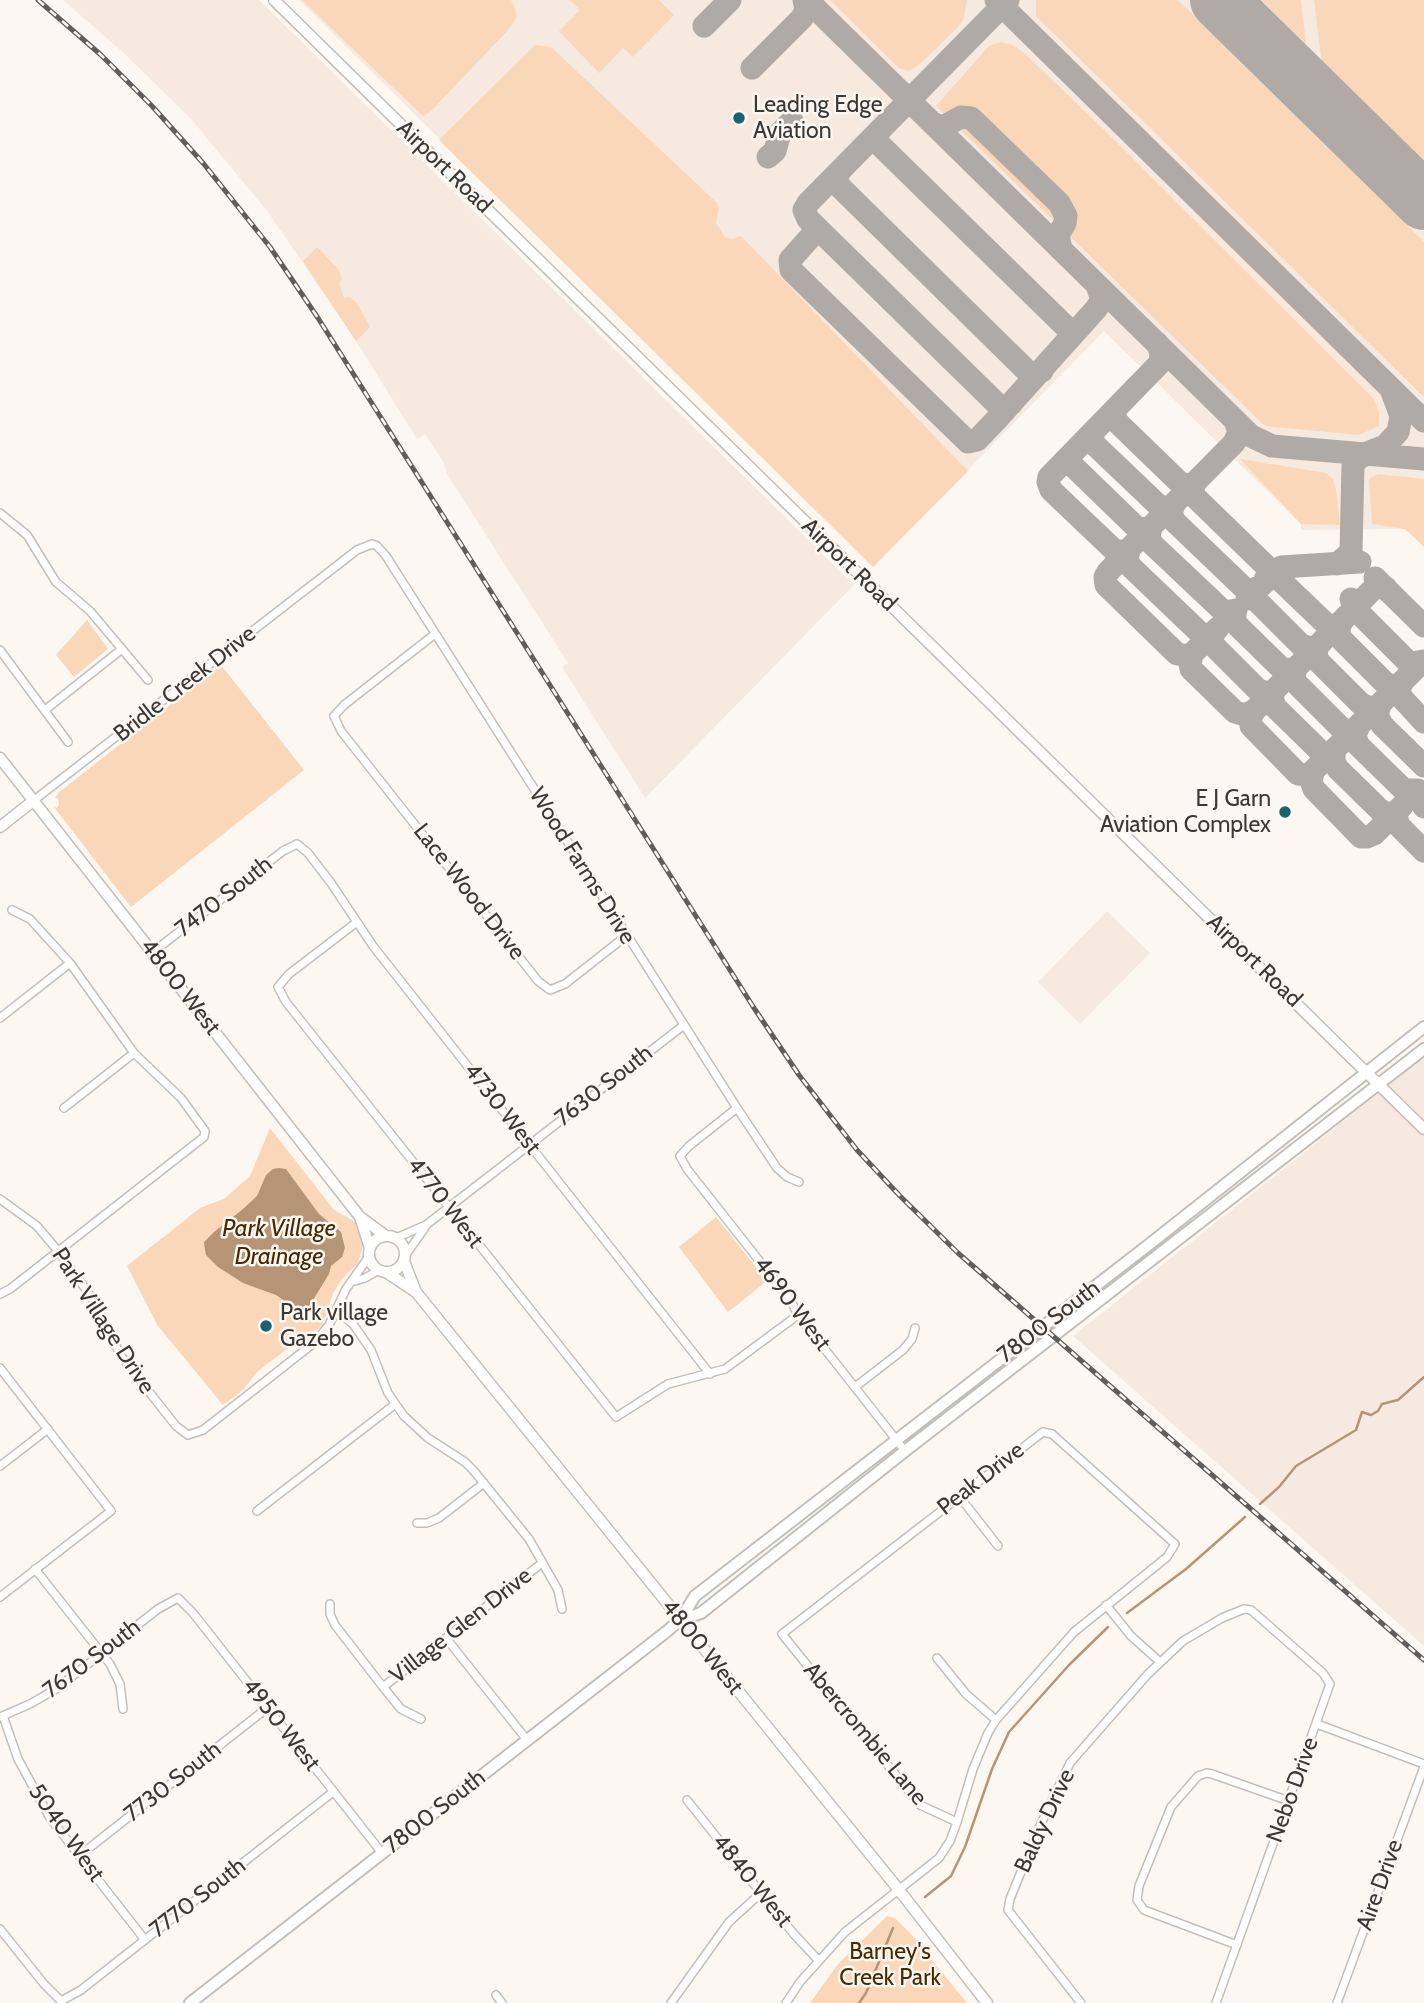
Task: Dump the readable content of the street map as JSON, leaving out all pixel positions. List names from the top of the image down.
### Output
{
  "streets": {
    "main road": ["7800 South"],
    "street": [
      "Airport Road",
      "Bridle Creek Drive",
      "Wood Farms Drive",
      "Lace Wood Drive",
      "7470 South",
      "4800 West",
      "7630 South",
      "4730 West",
      "4770 West",
      "4690 West",
      "Park Village Drive",
      "Peak Drive",
      "Village Glen Drive",
      "7670 South",
      "4950 West",
      "Abercrombie Lane",
      "7730 South",
      "Nebo Drive",
      "Baldy Drive",
      "5040 West",
      "4840 West",
      "Aire Drive",
      "7770 South"
    ]
  },
  "crossings": [
    ["Airport Road", "7800 South"],
    ["Bridle Creek Drive", "Wood Farms Drive"],
    ["Bridle Creek Drive", "4800 West"],
    ["Wood Farms Drive", "Lace Wood Drive"],
    ["Wood Farms Drive", "7630 South"],
    ["Wood Farms Drive", "4690 West"],
    ["7470 South", "4800 West"],
    ["7470 South", "4730 West"],
    ["4800 West", "7630 South"],
    ["4800 West", "Park Village Drive"],
    ["4800 West", "7800 South"],
    ["7630 South", "4730 West"],
    ["7630 South", "4770 West"],
    ["7630 South", "Park Village Drive"],
    ["4730 West", "4770 West"],
    ["4690 West", "7800 South"],
    ["Park Village Drive", "Village Glen Drive"],
    ["7800 South", "4950 West"],
    ["Peak Drive", "Abercrombie Lane"],
    ["7670 South", "4950 West"],
    ["7670 South", "5040 West"],
    ["4950 West", "7730 South"],
    ["4950 West", "7770 South"],
    ["7730 South", "5040 West"],
    ["Nebo Drive", "Baldy Drive"],
    ["5040 West", "7770 South"]
  ],
  "water": ["Park Village Drainage"],
  "parks": ["Barney's Creek Park"],
  "places": ["Leading Edge Aviation", "E J Garn Aviation Complex", "Park village Gazebo"]
}
